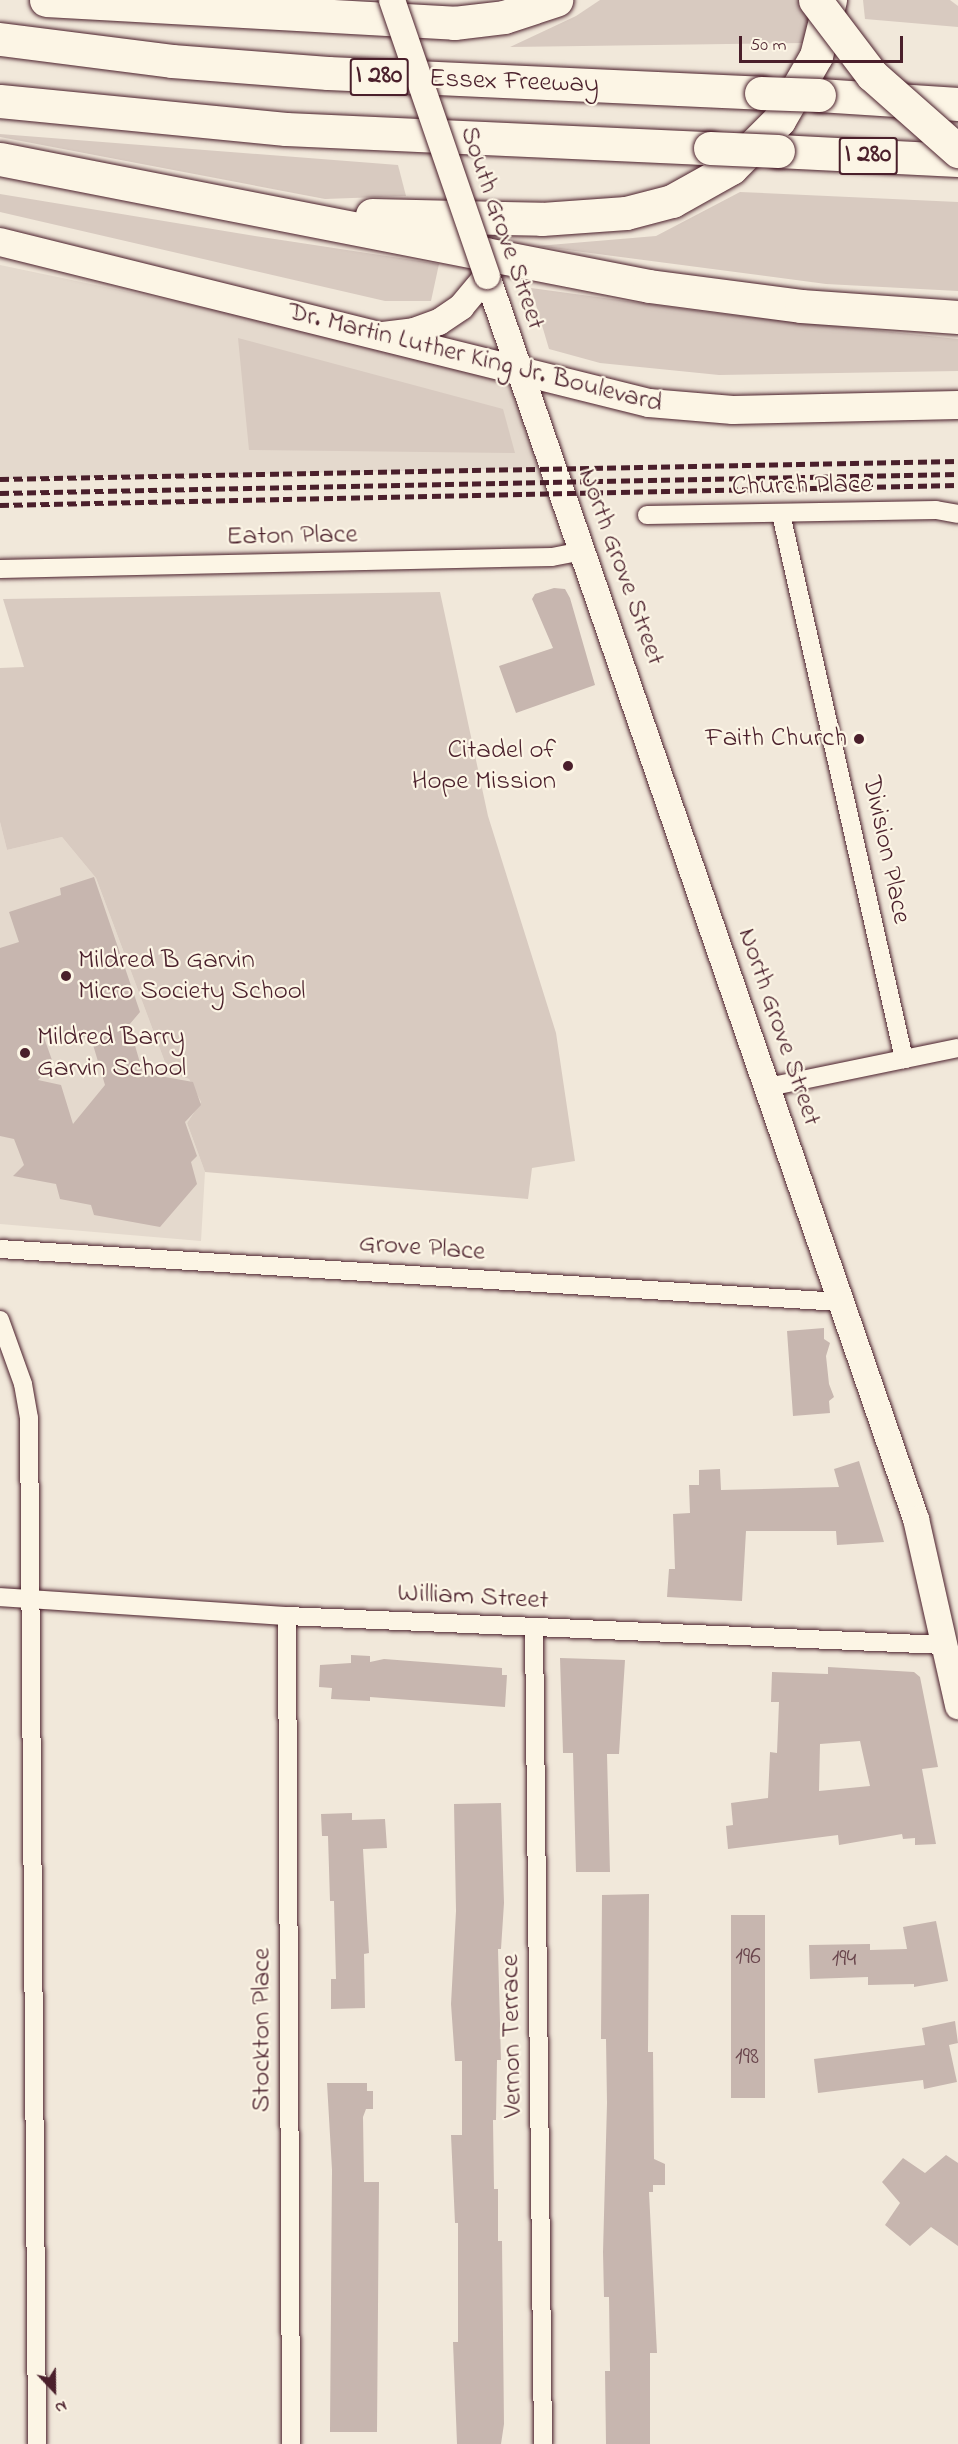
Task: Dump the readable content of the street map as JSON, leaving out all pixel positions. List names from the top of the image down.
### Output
{
  "streets": {
    "highway": ["I 280", "Essex Freeway"],
    "main road": ["South Grove Street", "Dr. Martin Luther King Jr. Boulevard", "North Grove Street"],
    "street": [
      "Church Place",
      "Eaton Place",
      "Division Place",
      "Grove Place",
      "William Street",
      "Stockton Place",
      "Vernon Terrace"
    ]
  },
  "crossings": [
    ["South Grove Street", "Dr. Martin Luther King Jr. Boulevard"],
    ["South Grove Street", "North Grove Street"],
    ["Dr. Martin Luther King Jr. Boulevard", "North Grove Street"],
    ["Church Place", "Division Place"],
    ["Eaton Place", "North Grove Street"],
    ["North Grove Street", "Grove Place"],
    ["North Grove Street", "William Street"],
    ["William Street", "Stockton Place"],
    ["William Street", "Vernon Terrace"]
  ],
  "places": [
    "Faith Church",
    "Citadel of Hope Mission",
    "Mildred B Garvin Micro Society School",
    "Mildred Barry Garvin School"
  ],
  "house_numbers": ["196", "194", "198"],
  "scale_bar": "50 m",
  "north": "bottom"
}
